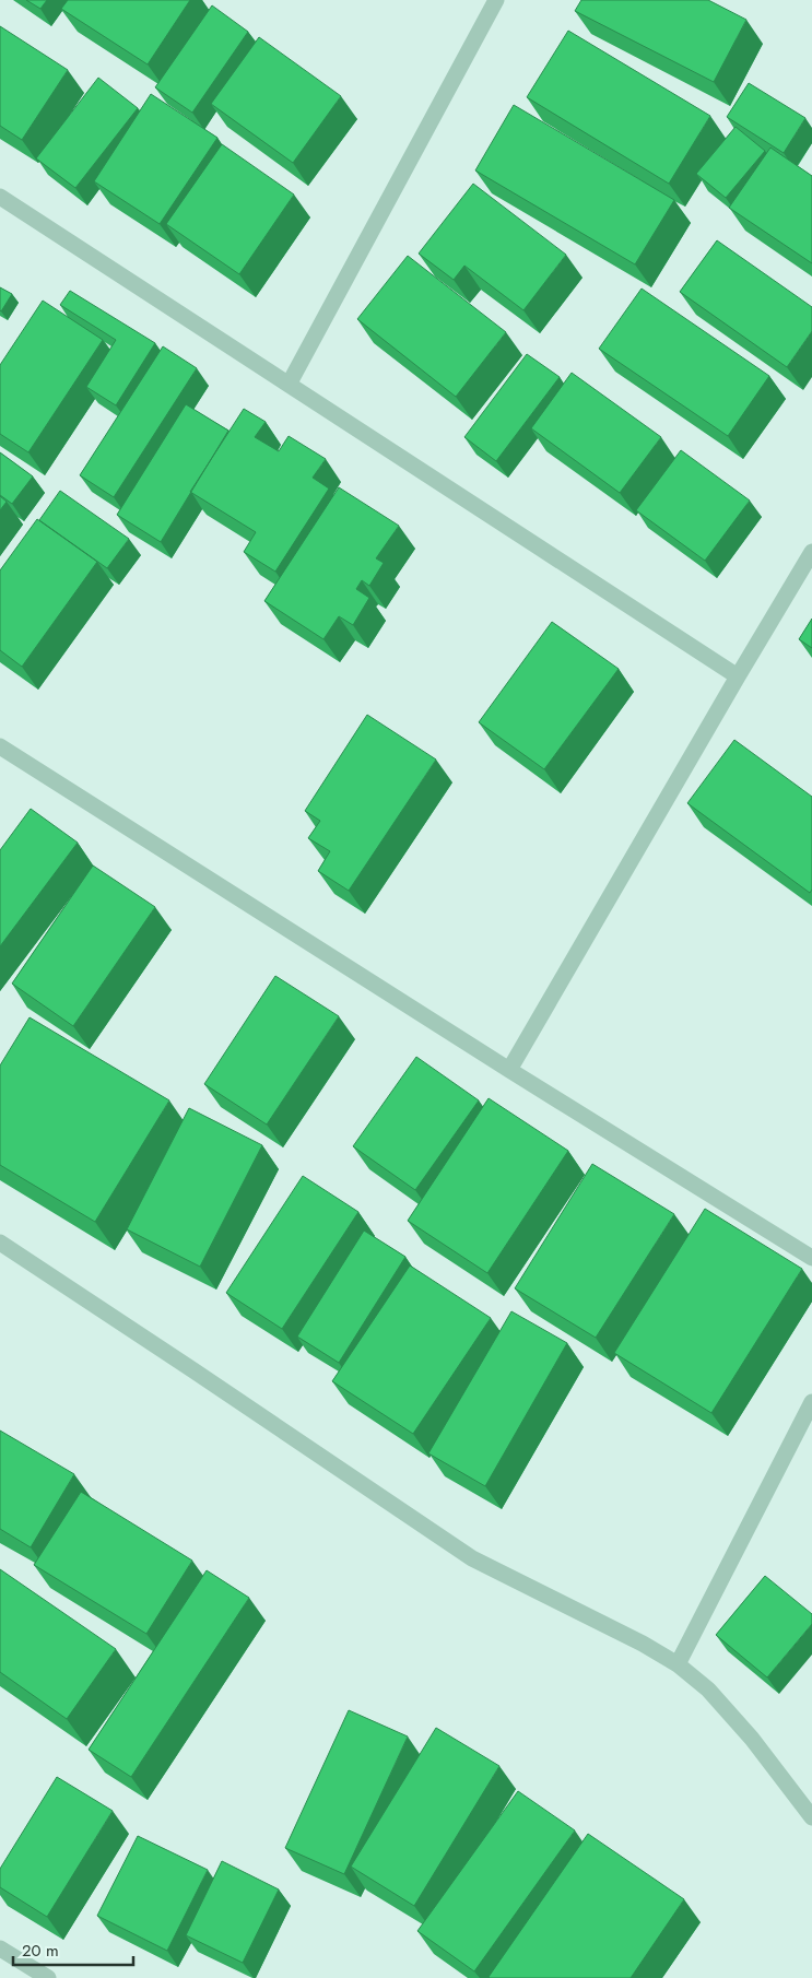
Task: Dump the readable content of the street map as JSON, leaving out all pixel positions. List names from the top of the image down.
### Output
{
  "scale_bar": "20 m"
}
